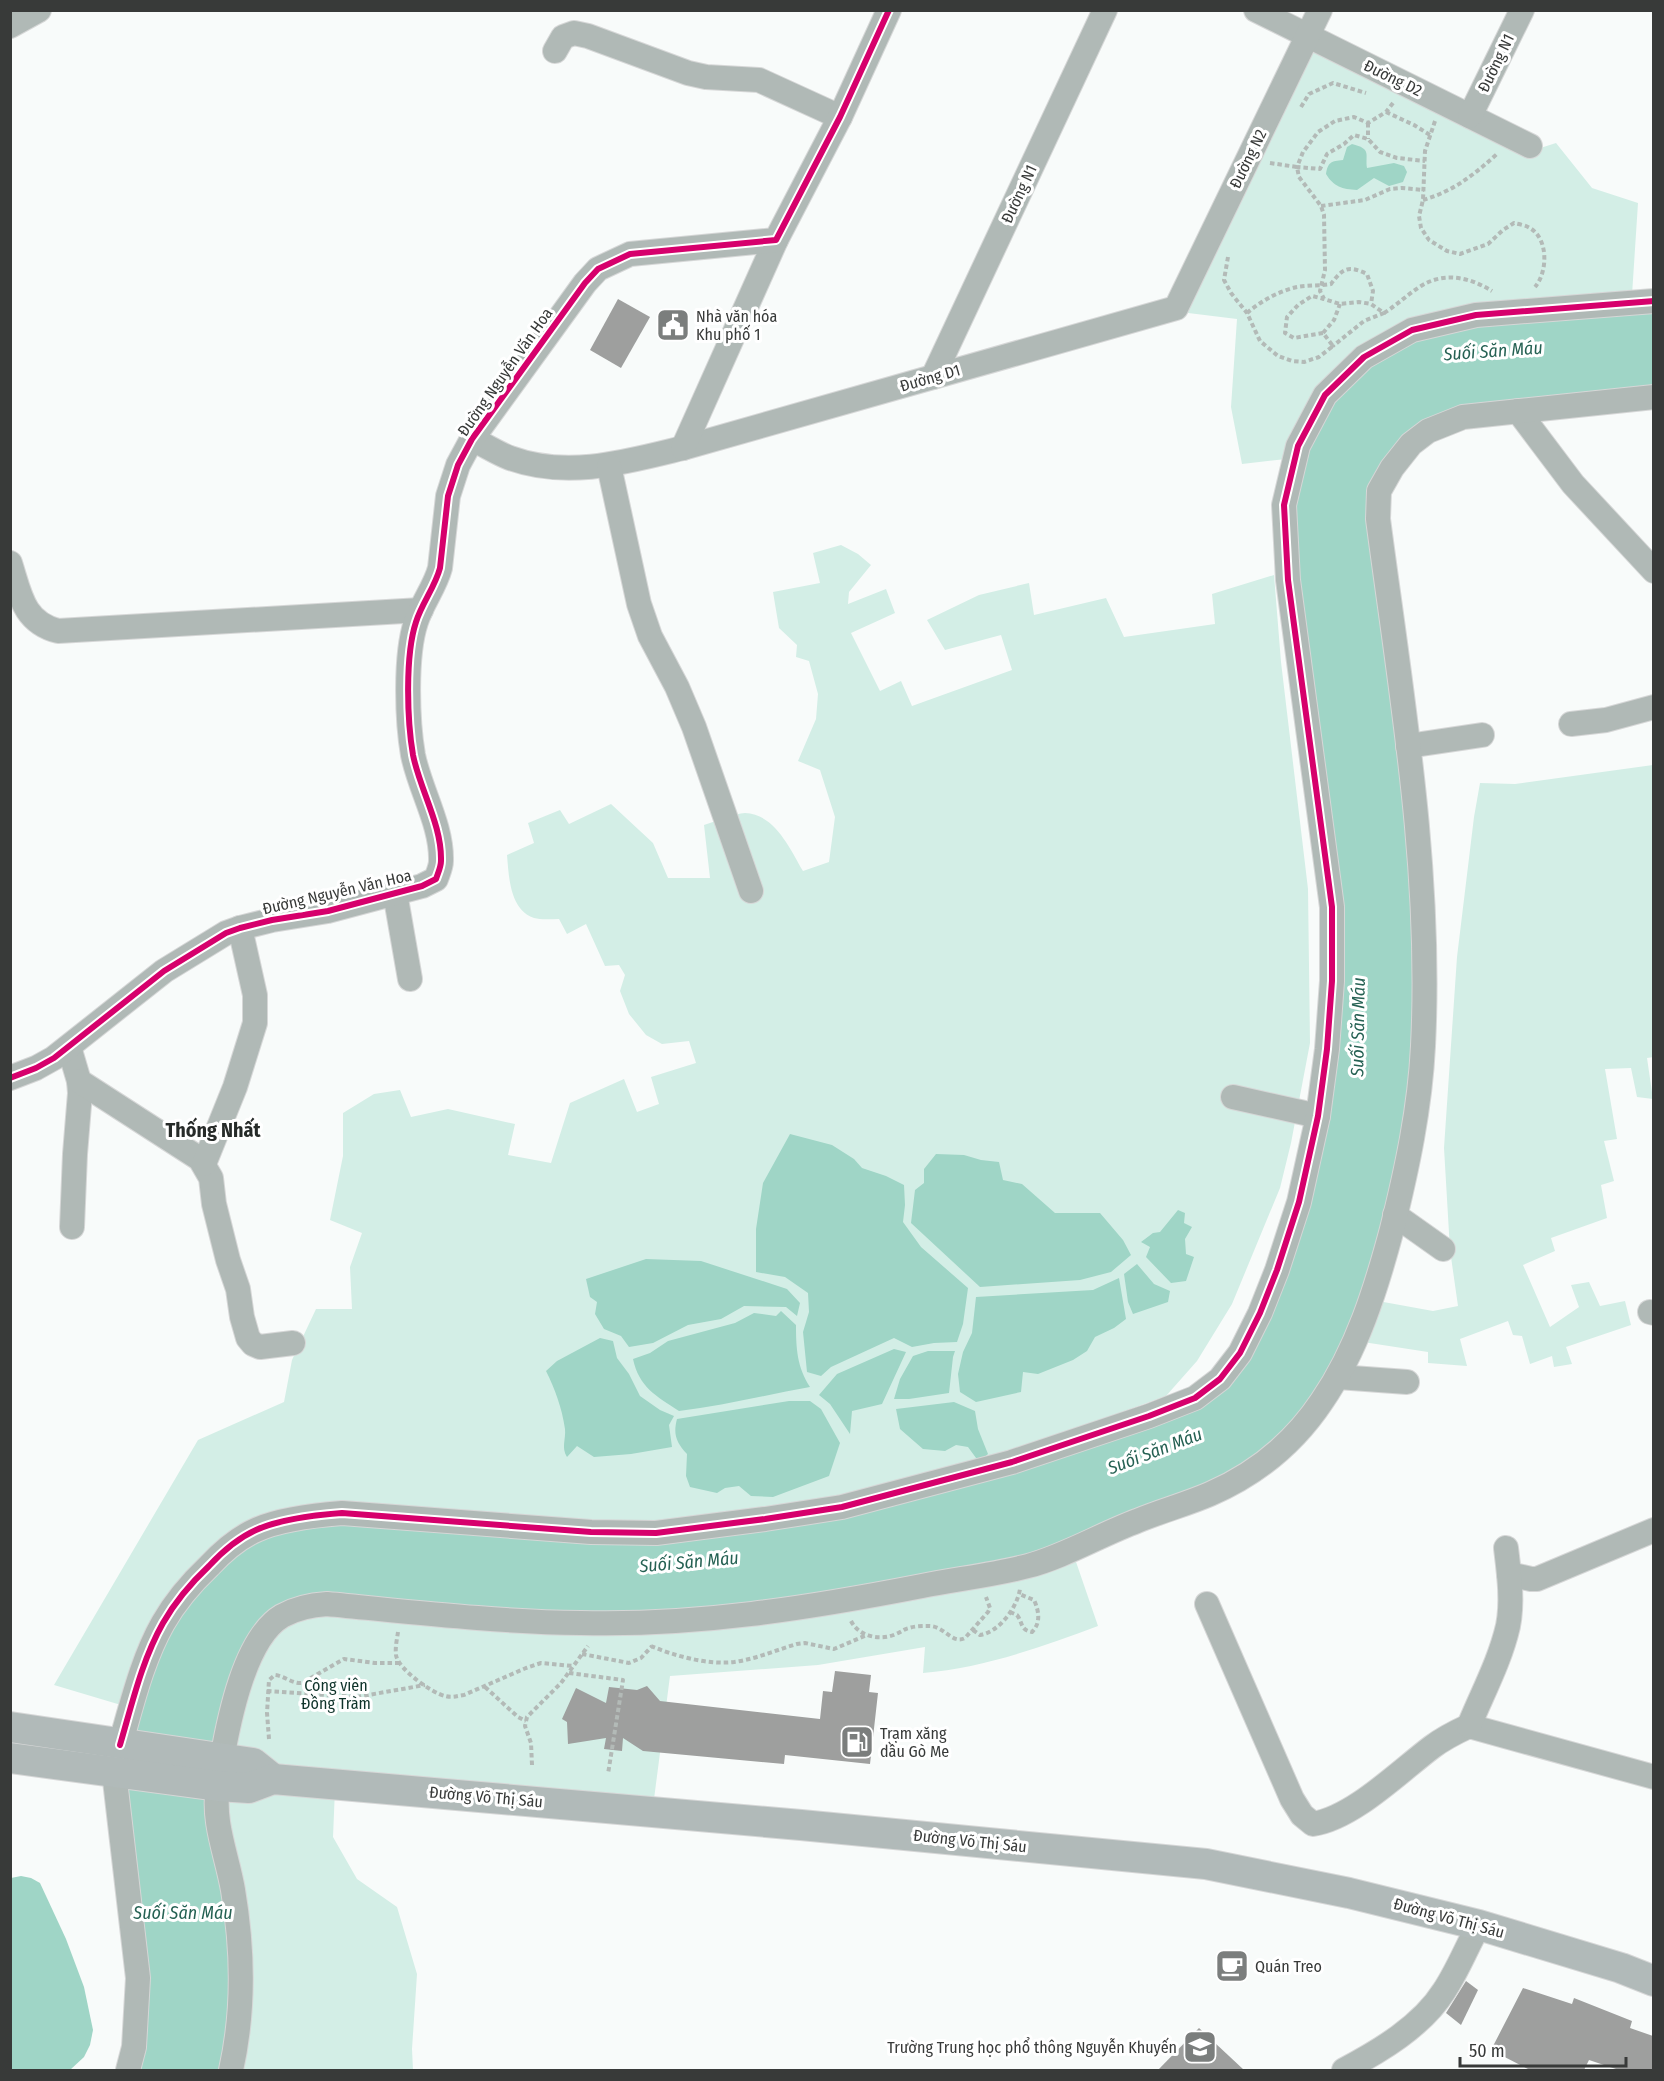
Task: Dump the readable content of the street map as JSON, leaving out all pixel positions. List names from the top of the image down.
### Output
{
  "streets": {
    "main road": ["Đường Võ Thị Sáu"],
    "street": [
      "Đường N1",
      "Đường D2",
      "Đường N2",
      "Đường Nguyễn Văn Hoa",
      "Đường D1"
    ]
  },
  "crossings": [
    ["Đường N1", "Đường D2"],
    ["Đường N1", "Đường D1"],
    ["Đường D2", "Đường N2"],
    ["Đường N2", "Đường D1"],
    ["Đường Nguyễn Văn Hoa", "Đường D1"]
  ],
  "districts": ["Thống Nhất"],
  "water": ["Suối Săn Máu"],
  "parks": ["Công viên Đồng Tràm"],
  "places": {
    "public building": ["Nhà văn hóa Khu phố 1"],
    "fuel station": ["Trạm xăng dầu Gò Me"],
    "cafe": ["Quán Treo"],
    "school or university": ["Trường Trung học phổ thông Nguyễn Khuyến"]
  },
  "scale_bar": "50 m"
}
